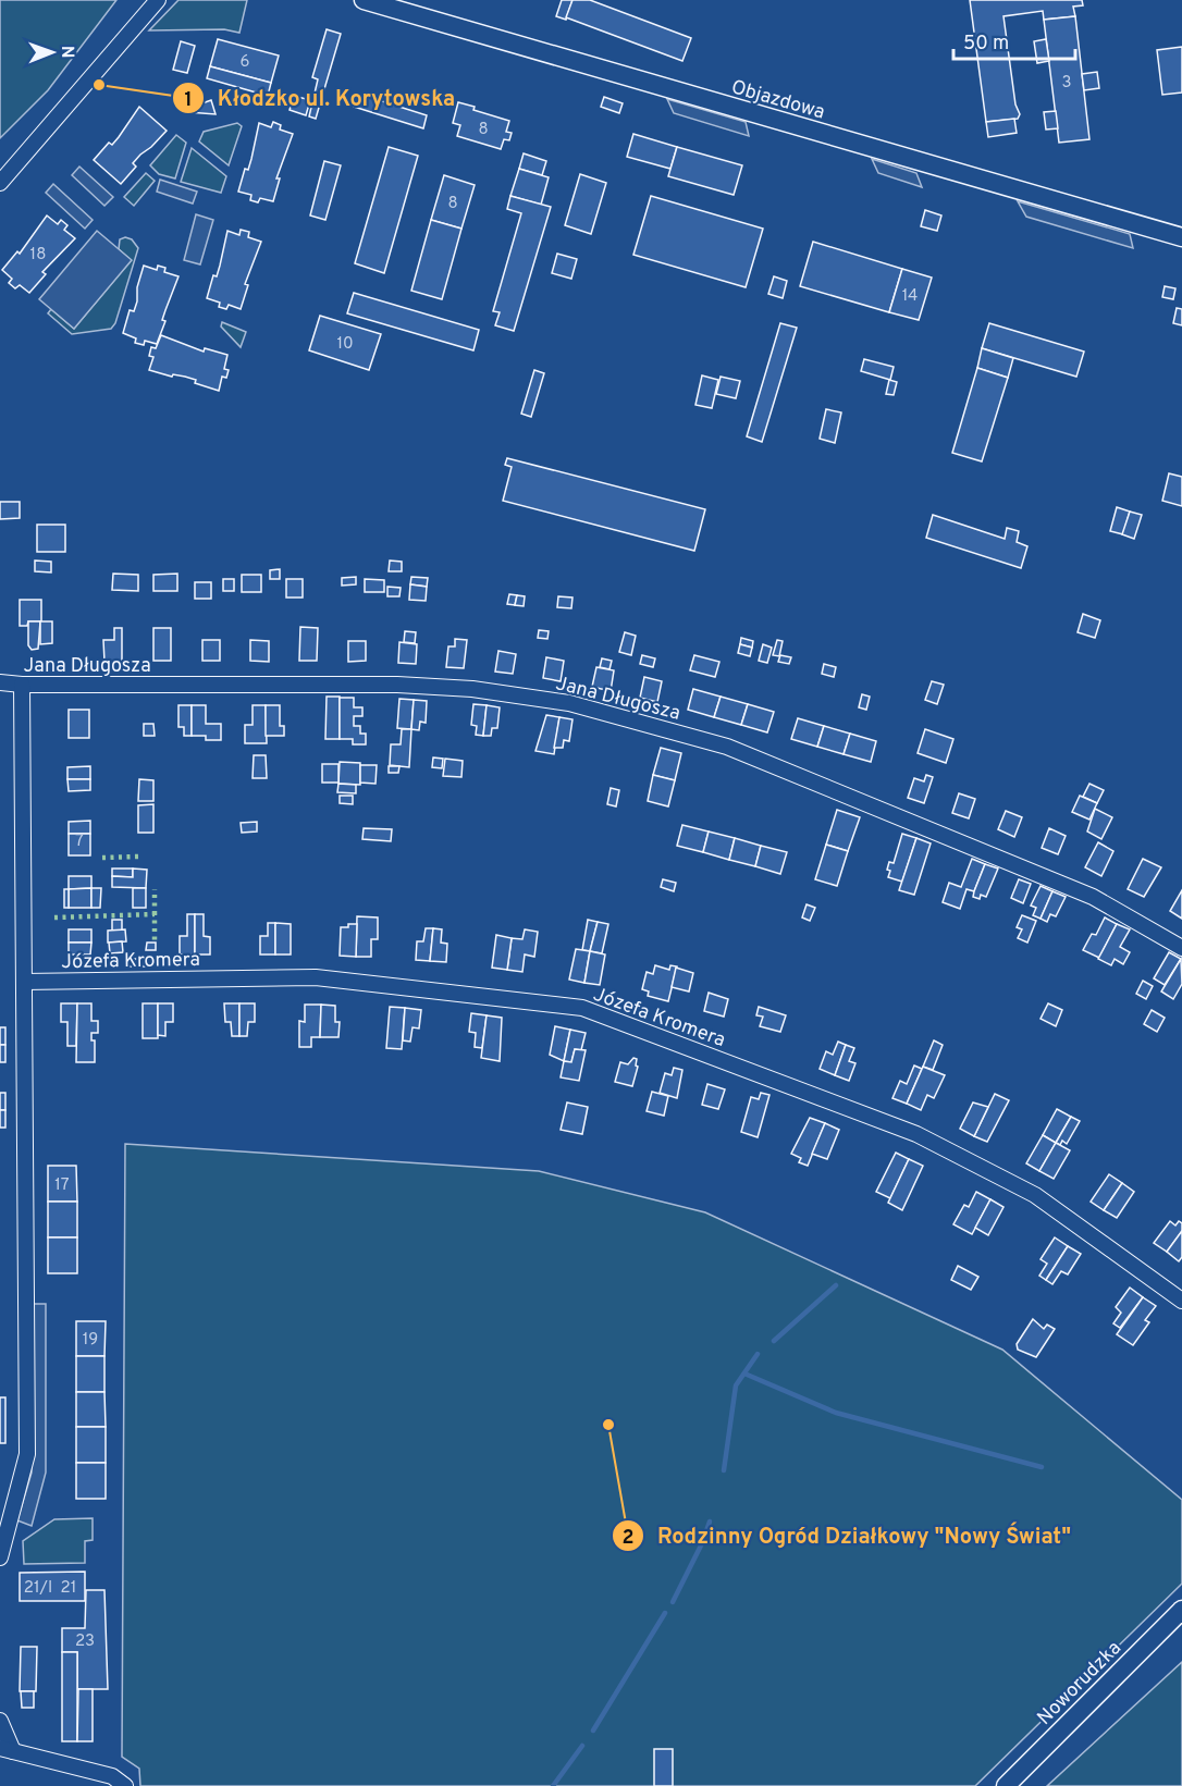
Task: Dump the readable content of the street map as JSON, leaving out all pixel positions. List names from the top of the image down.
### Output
{
  "streets": {
    "street": [
      "Objazdowa",
      "Jana Długosza",
      "Józefa Kromera",
      "Noworudzka"
    ]
  },
  "places": ["Kłodzko ul. Korytowska", "Rodzinny Ogród Działkowy \"Nowy Świat\""],
  "house_numbers": [
    "6",
    "3",
    "8",
    "8",
    "18",
    "14",
    "10",
    "7",
    "17",
    "19",
    "21/I",
    "21",
    "23"
  ],
  "scale_bar": "50 m",
  "north": "right"
}
